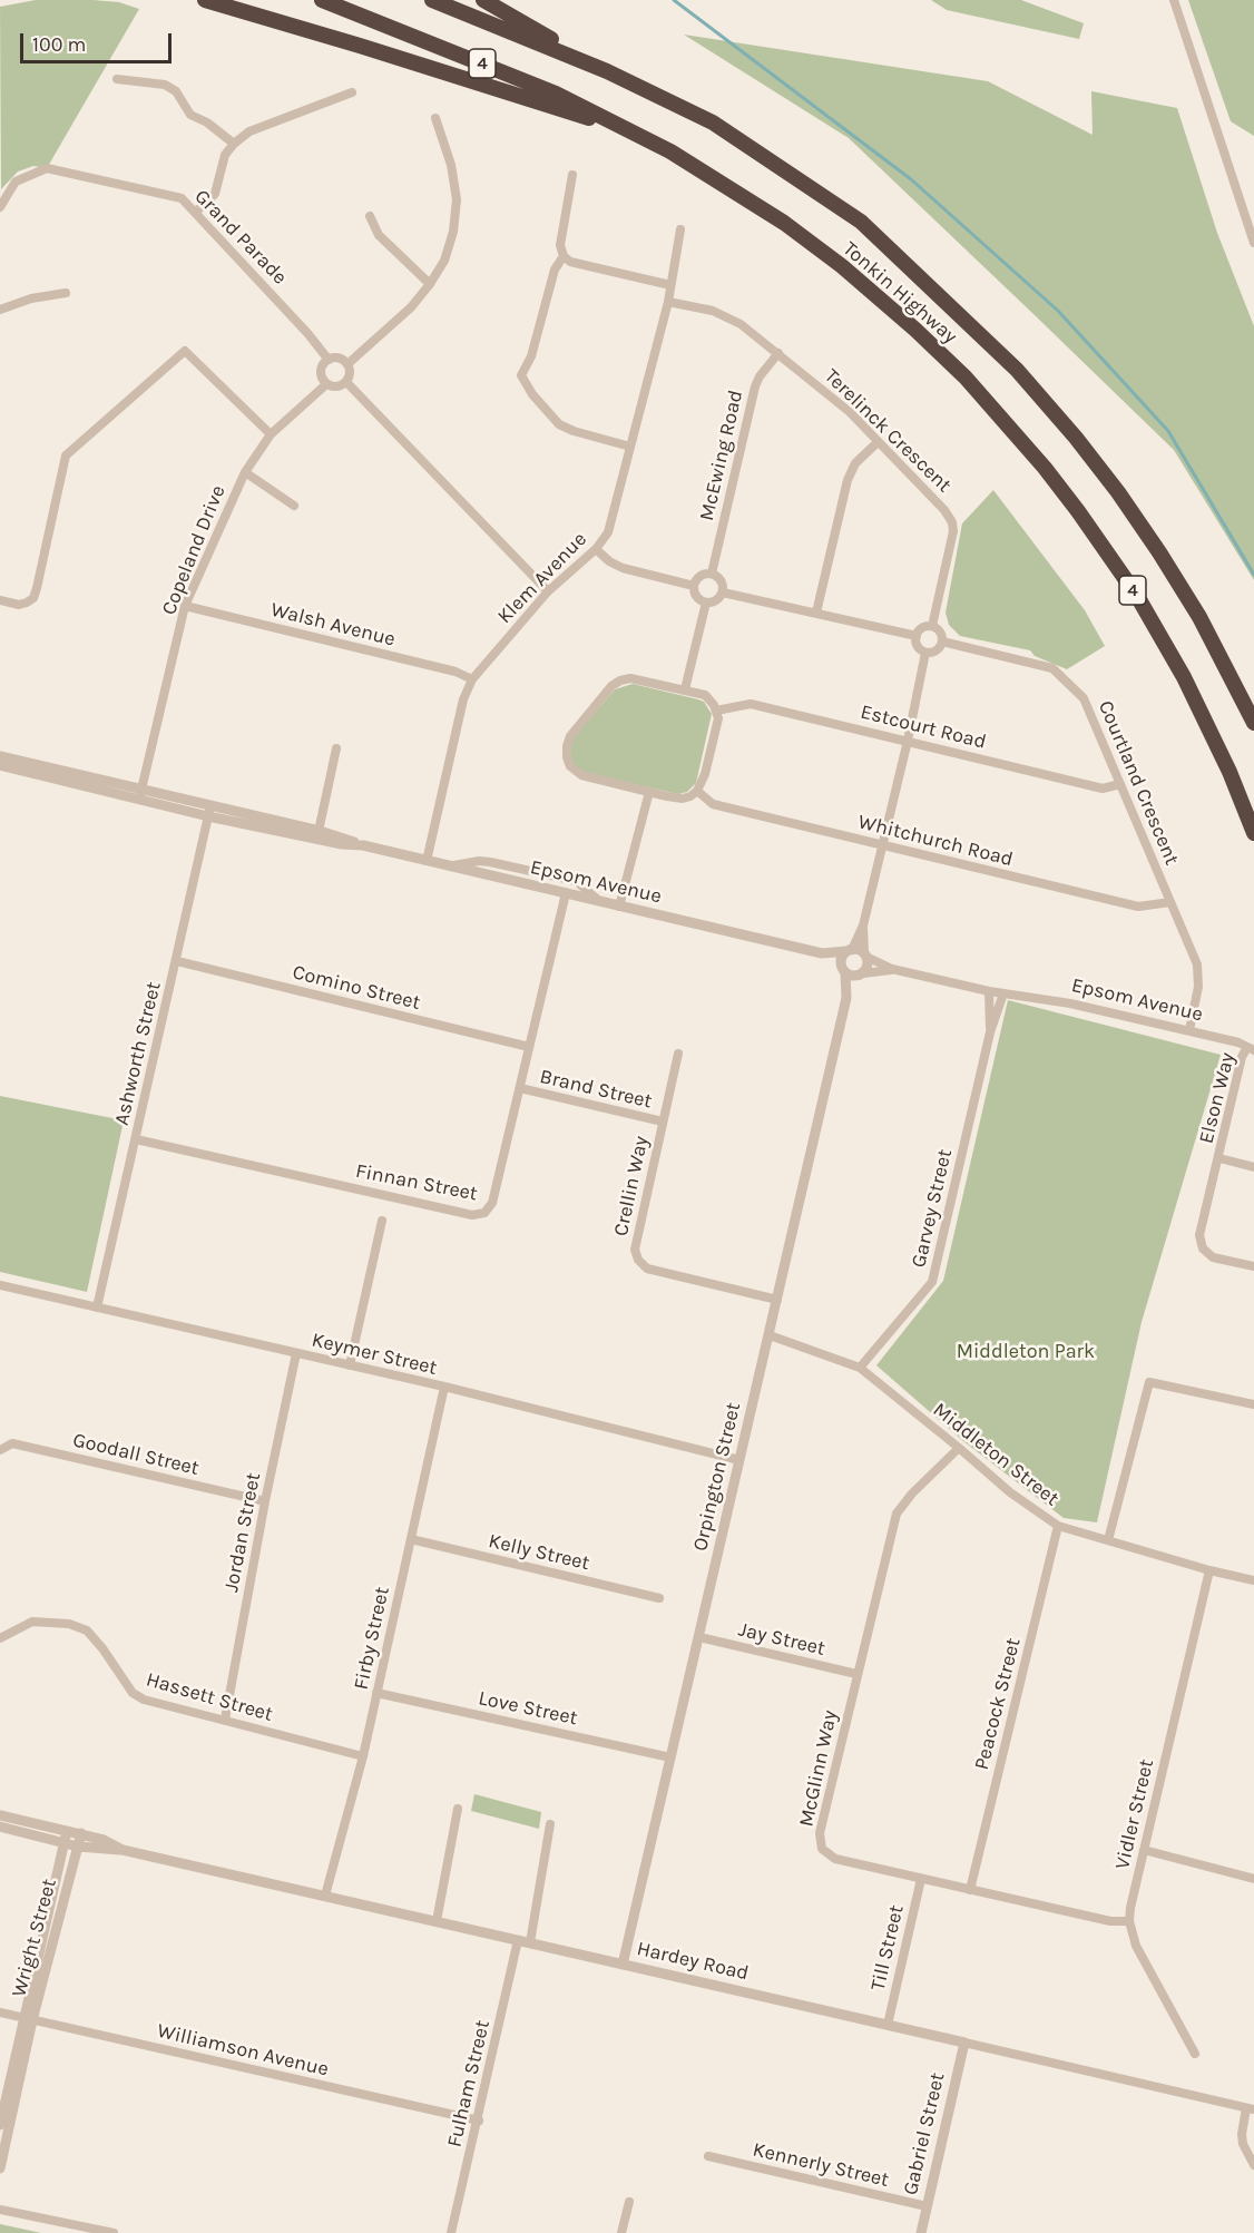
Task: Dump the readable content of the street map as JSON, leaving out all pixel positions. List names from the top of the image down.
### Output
{
  "streets": {
    "highway": ["4", "Tonkin Highway"],
    "street": [
      "Grand Parade",
      "Terelinck Crescent",
      "McEwing Road",
      "Copeland Drive",
      "Klem Avenue",
      "Walsh Avenue",
      "Estcourt Road",
      "Courtland Crescent",
      "Whitchurch Road",
      "Epsom Avenue",
      "Comino Street",
      "Ashworth Street",
      "Brand Street",
      "Elson Way",
      "Finnan Street",
      "Crellin Way",
      "Garvey Street",
      "Keymer Street",
      "Goodall Street",
      "Middleton Street",
      "Orpington Street",
      "Jordan Street",
      "Kelly Street",
      "Firby Street",
      "Jay Street",
      "Hassett Street",
      "Peacock Street",
      "Love Street",
      "McGlinn Way",
      "Vidler Street",
      "Wright Street",
      "Till Street",
      "Hardey Road",
      "Williamson Avenue",
      "Fulham Street",
      "Gabriel Street",
      "Kennerly Street"
    ]
  },
  "crossings": [
    ["Grand Parade", "Copeland Drive"],
    ["Terelinck Crescent", "McEwing Road"],
    ["Terelinck Crescent", "Klem Avenue"],
    ["Terelinck Crescent", "Courtland Crescent"],
    ["Copeland Drive", "Walsh Avenue"],
    ["Copeland Drive", "Epsom Avenue"],
    ["Klem Avenue", "Walsh Avenue"],
    ["Klem Avenue", "Epsom Avenue"],
    ["Estcourt Road", "Courtland Crescent"],
    ["Estcourt Road", "Whitchurch Road"],
    ["Courtland Crescent", "Whitchurch Road"],
    ["Courtland Crescent", "Epsom Avenue"],
    ["Epsom Avenue", "Ashworth Street"],
    ["Epsom Avenue", "Elson Way"],
    ["Epsom Avenue", "Finnan Street"],
    ["Epsom Avenue", "Garvey Street"],
    ["Epsom Avenue", "Orpington Street"],
    ["Comino Street", "Ashworth Street"],
    ["Comino Street", "Finnan Street"],
    ["Ashworth Street", "Finnan Street"],
    ["Ashworth Street", "Keymer Street"],
    ["Brand Street", "Finnan Street"],
    ["Brand Street", "Crellin Way"],
    ["Crellin Way", "Orpington Street"],
    ["Garvey Street", "Middleton Street"],
    ["Keymer Street", "Orpington Street"],
    ["Keymer Street", "Jordan Street"],
    ["Keymer Street", "Firby Street"],
    ["Goodall Street", "Jordan Street"],
    ["Middleton Street", "Orpington Street"],
    ["Middleton Street", "Peacock Street"],
    ["Middleton Street", "McGlinn Way"],
    ["Middleton Street", "Vidler Street"],
    ["Orpington Street", "Jay Street"],
    ["Orpington Street", "Love Street"],
    ["Orpington Street", "Hardey Road"],
    ["Jordan Street", "Hassett Street"],
    ["Kelly Street", "Firby Street"],
    ["Firby Street", "Hassett Street"],
    ["Firby Street", "Love Street"],
    ["Firby Street", "Hardey Road"],
    ["Jay Street", "McGlinn Way"],
    ["Peacock Street", "McGlinn Way"],
    ["McGlinn Way", "Vidler Street"],
    ["McGlinn Way", "Till Street"],
    ["Wright Street", "Hardey Road"],
    ["Wright Street", "Williamson Avenue"],
    ["Till Street", "Hardey Road"],
    ["Hardey Road", "Fulham Street"],
    ["Hardey Road", "Gabriel Street"],
    ["Williamson Avenue", "Fulham Street"],
    ["Gabriel Street", "Kennerly Street"]
  ],
  "parks": ["Middleton Park"],
  "scale_bar": "100 m"
}
